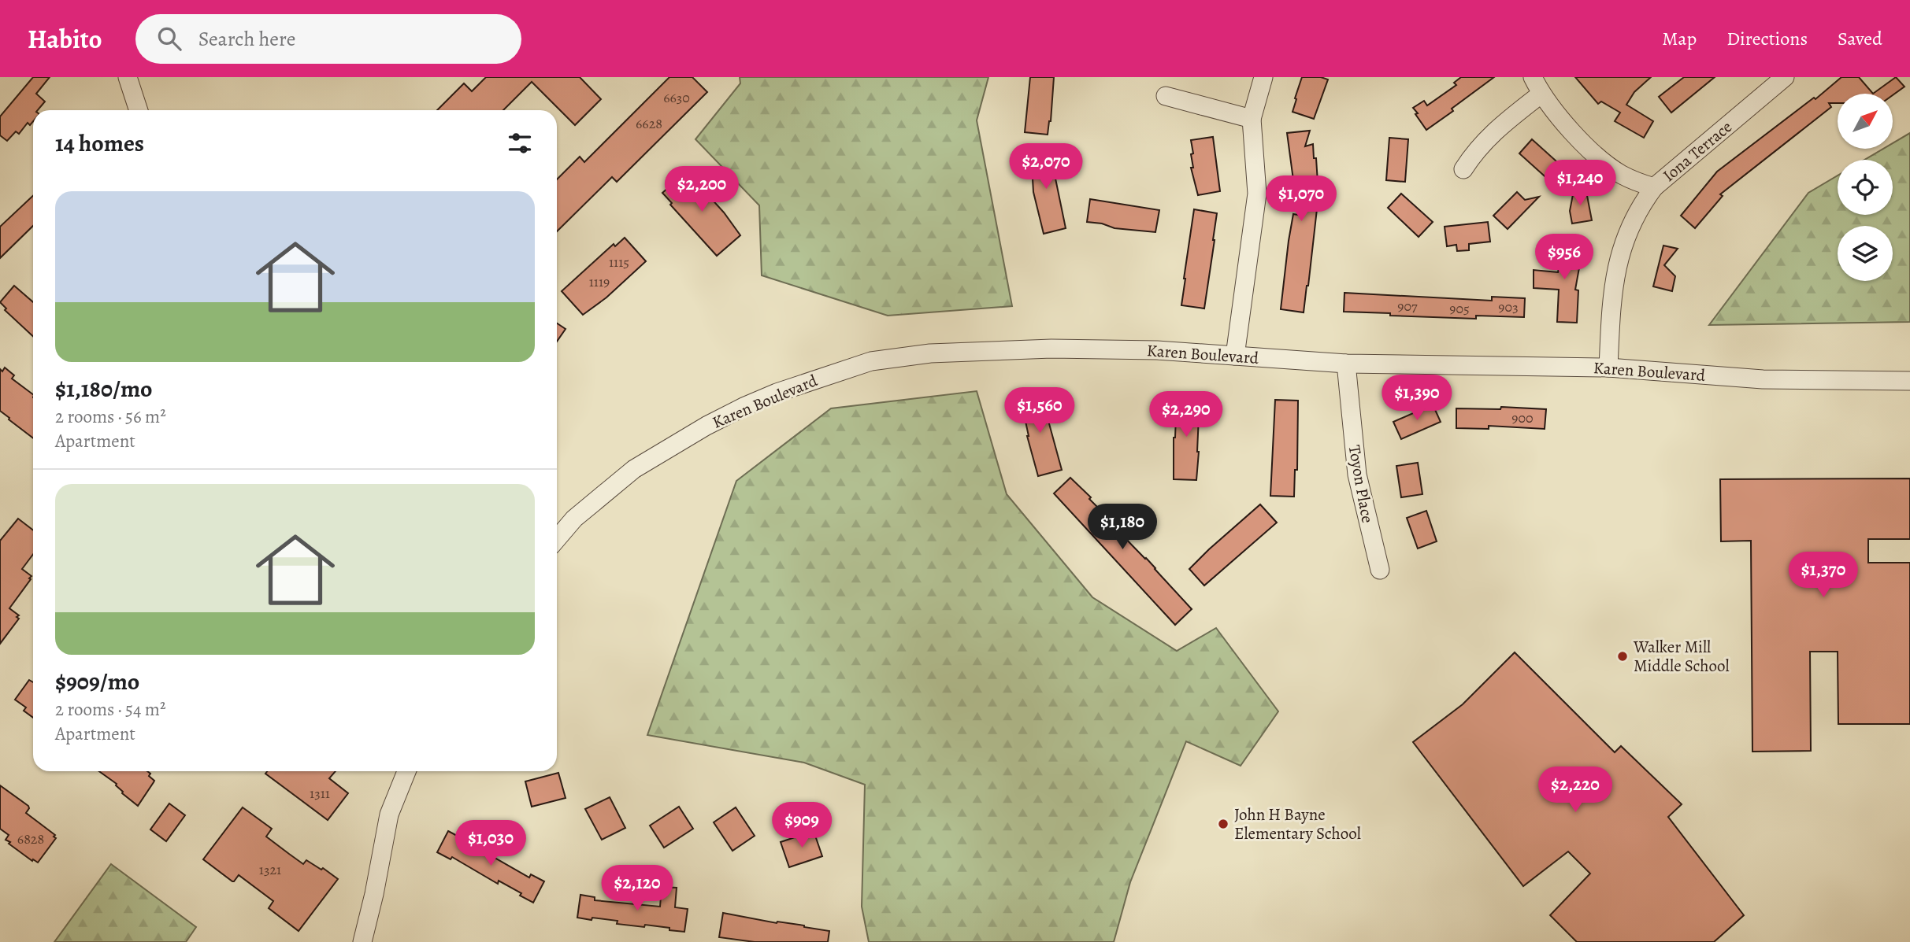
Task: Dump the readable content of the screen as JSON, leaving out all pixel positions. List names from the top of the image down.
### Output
{
  "streets": {
    "street": ["Iona Terrace", "Karen Boulevard", "Toyon Place"]
  },
  "crossings": [
    ["Iona Terrace", "Karen Boulevard"],
    ["Karen Boulevard", "Toyon Place"]
  ],
  "places": ["Walker Mill Middle School", "John H Bayne Elementary School"],
  "house_numbers": [
    "6630",
    "6628",
    "1115",
    "1119",
    "907",
    "903",
    "905",
    "900",
    "1311",
    "6828",
    "1321"
  ],
  "north": "top right",
  "page": {
    "header": "Habito",
    "search": "Search here",
    "nav": ["Map", "Directions", "Saved"],
    "heading": "14 homes",
    "price": [
      "$2,070",
      "$1,240",
      "$2,200",
      "$1,070",
      "$956",
      "$1,390",
      "$1,560",
      "$2,290",
      "$1,180",
      "$1,370",
      "$2,220",
      "$909",
      "$1,030",
      "$2,120"
    ],
    "list": [
      {
        "name": "$1,180/mo",
        "note": "2 rooms · 56 m² · Apartment"
      },
      {
        "name": "$909/mo",
        "note": "2 rooms · 54 m² · Apartment"
      }
    ]
  }
}
